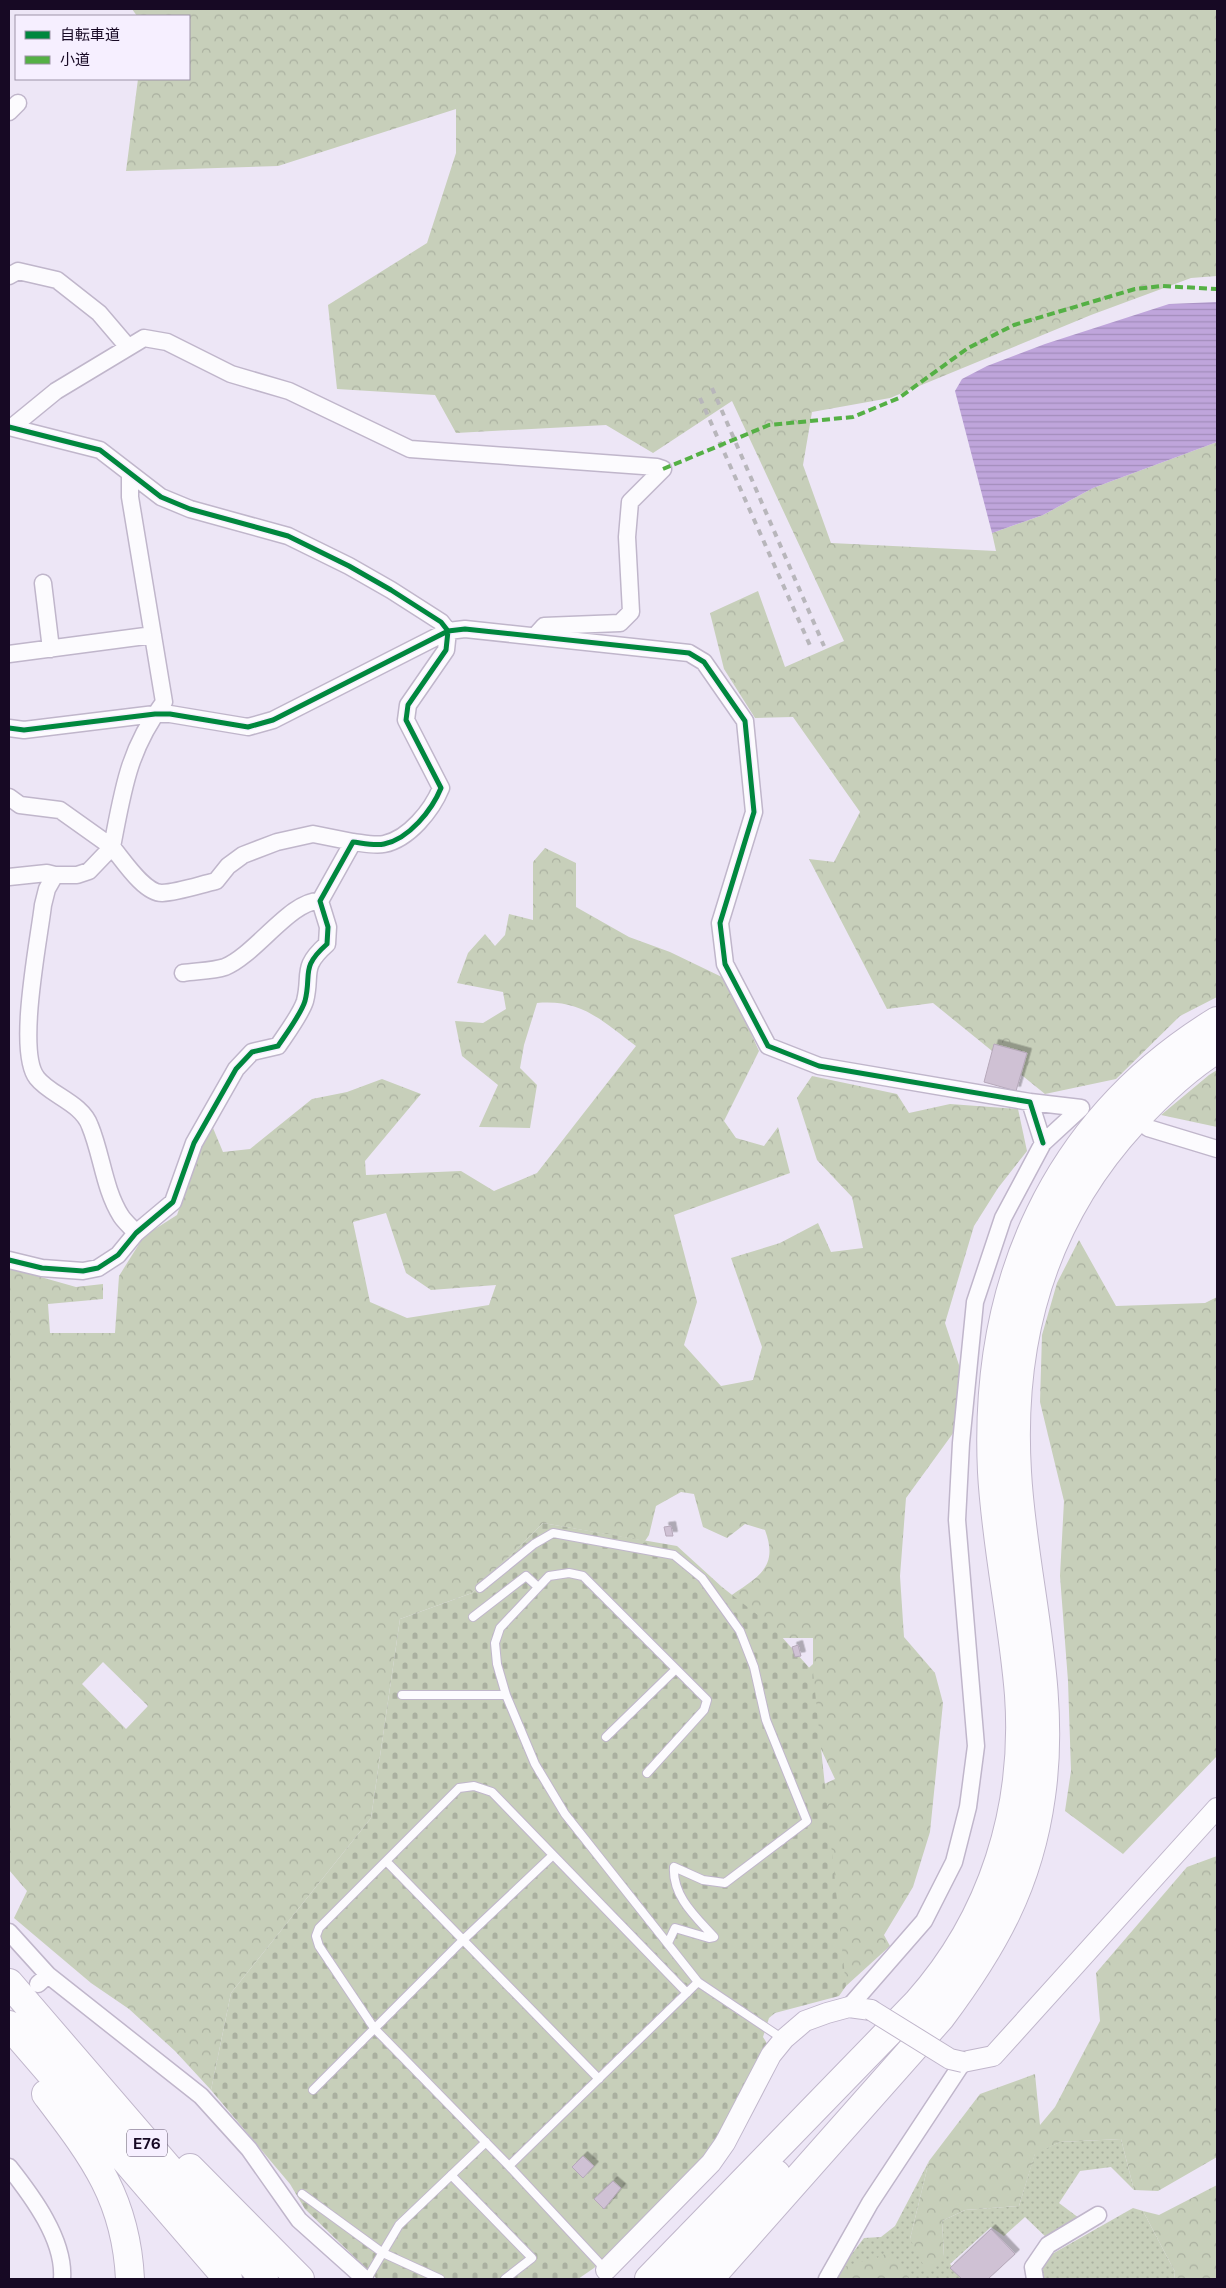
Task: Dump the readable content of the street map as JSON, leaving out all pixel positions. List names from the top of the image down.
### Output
{
  "streets": {
    "highway": ["E76"]
  },
  "legend": ["自転車道", "小道"]
}
